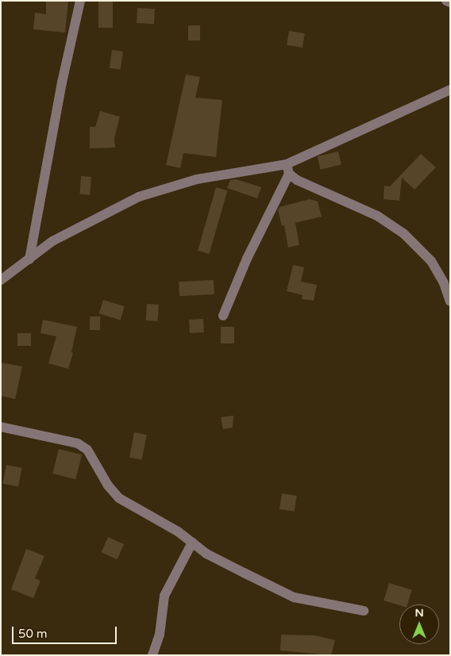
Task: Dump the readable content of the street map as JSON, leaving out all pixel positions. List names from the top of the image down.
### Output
{
  "scale_bar": "50 m",
  "north": "top"
}
